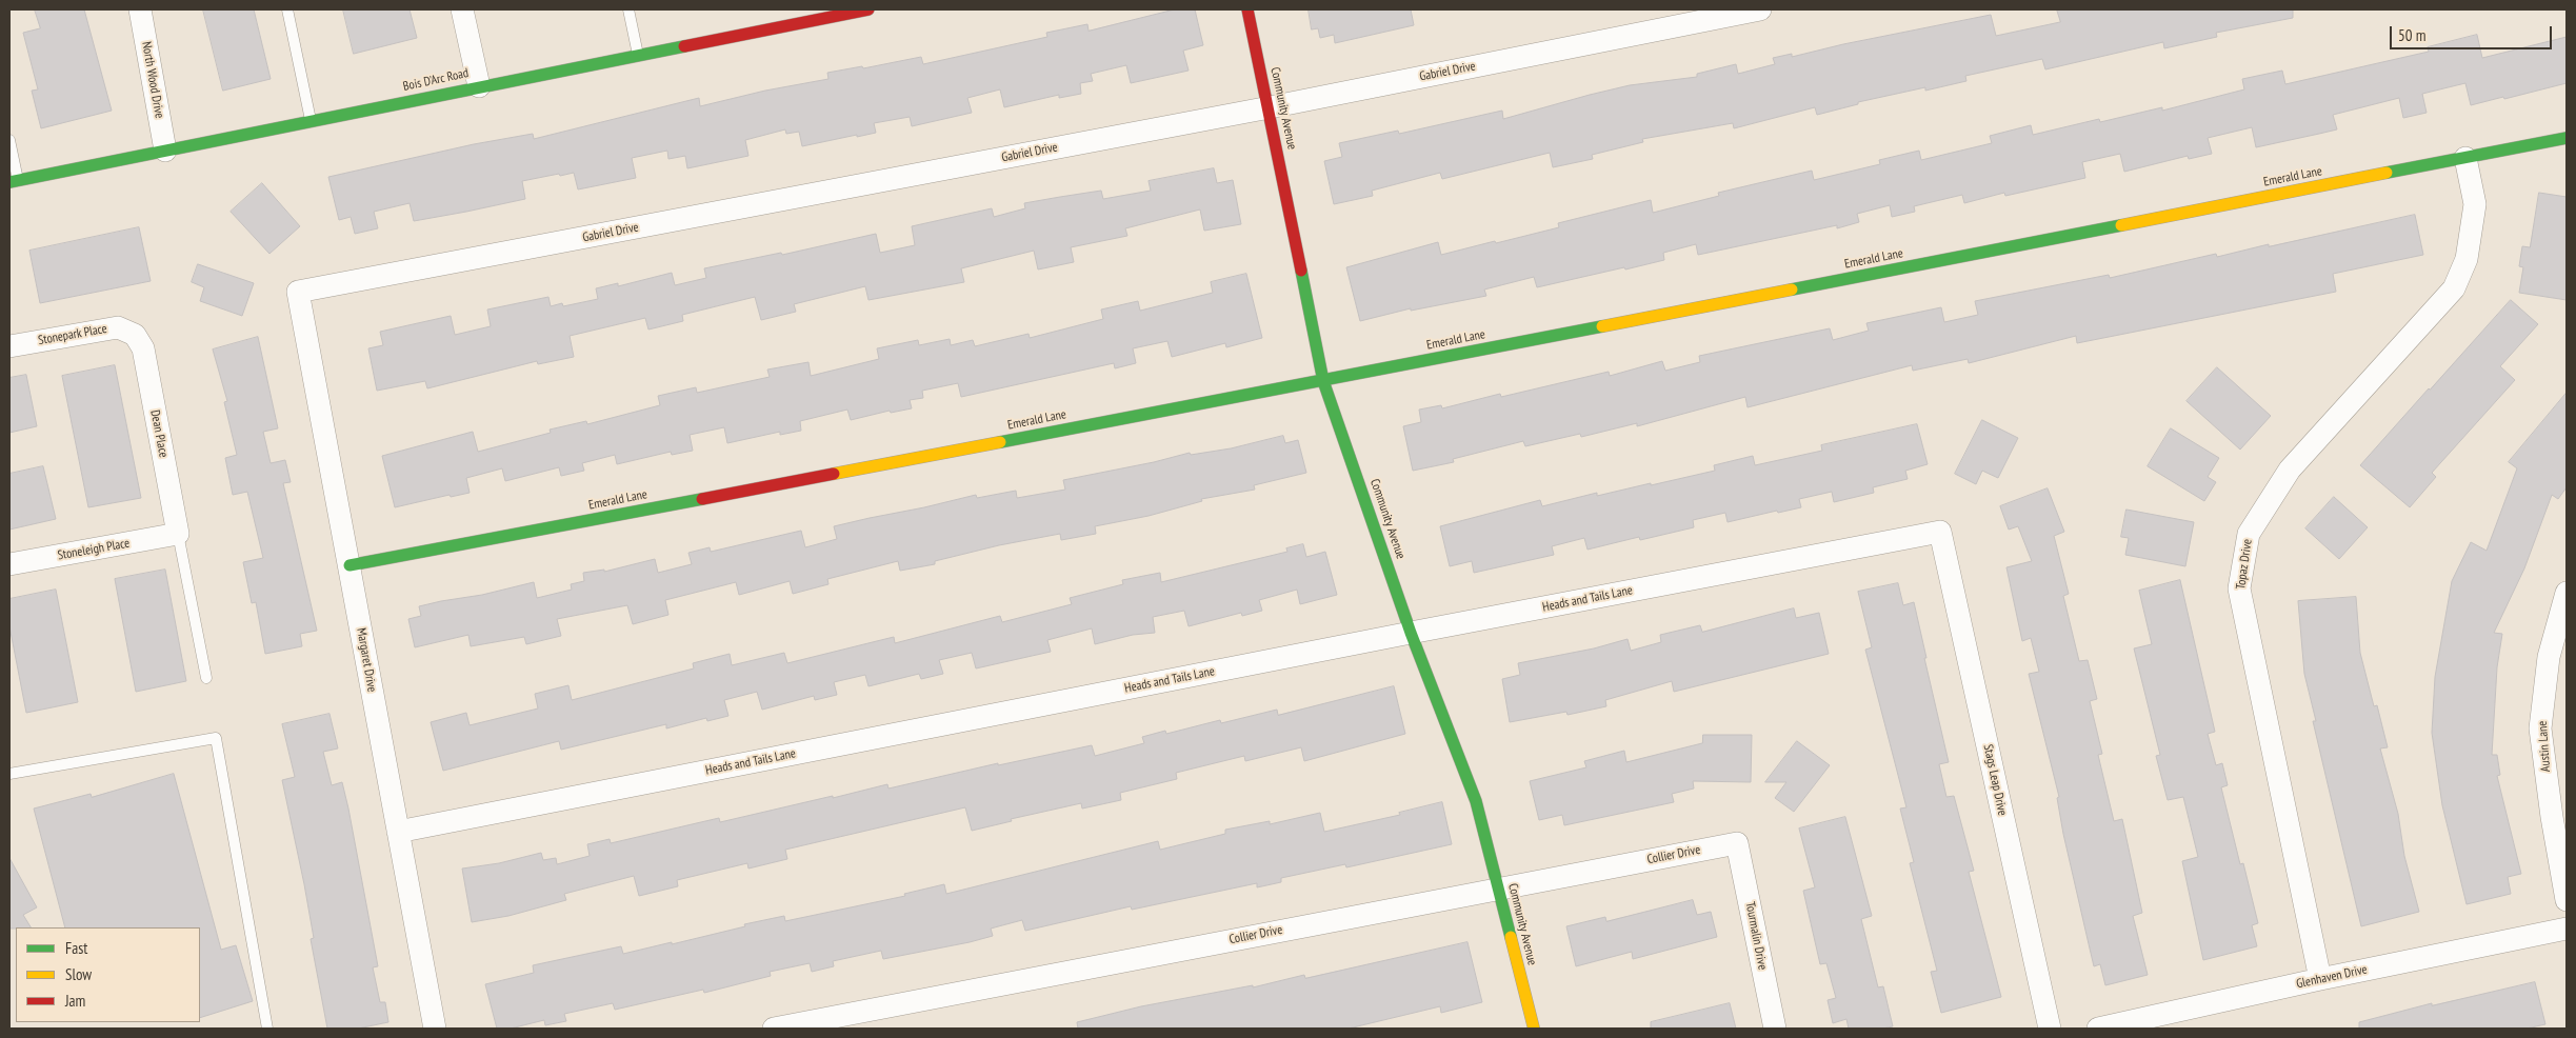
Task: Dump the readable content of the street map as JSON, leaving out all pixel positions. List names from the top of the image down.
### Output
{
  "streets": {
    "street": [
      "Gabriel Drive",
      "North Wood Drive",
      "Bois D'Arc Road",
      "Community Avenue",
      "Emerald Lane",
      "Stonepark Place",
      "Dean Place",
      "Stoneleigh Place",
      "Topaz Drive",
      "Heads and Tails Lane",
      "Margaret Drive",
      "Austin Lane",
      "Stags Leap Drive",
      "Collier Drive",
      "Tourmalin Drive",
      "Glenhaven Drive"
    ]
  },
  "crossings": [
    ["Gabriel Drive", "Community Avenue"],
    ["Gabriel Drive", "Margaret Drive"],
    ["North Wood Drive", "Bois D'Arc Road"],
    ["Community Avenue", "Emerald Lane"],
    ["Community Avenue", "Heads and Tails Lane"],
    ["Community Avenue", "Collier Drive"],
    ["Emerald Lane", "Topaz Drive"],
    ["Emerald Lane", "Margaret Drive"],
    ["Stonepark Place", "Dean Place"],
    ["Dean Place", "Stoneleigh Place"],
    ["Topaz Drive", "Glenhaven Drive"],
    ["Heads and Tails Lane", "Margaret Drive"],
    ["Heads and Tails Lane", "Stags Leap Drive"],
    ["Collier Drive", "Tourmalin Drive"]
  ],
  "legend": ["Fast", "Slow", "Jam"],
  "scale_bar": "50 m"
}
